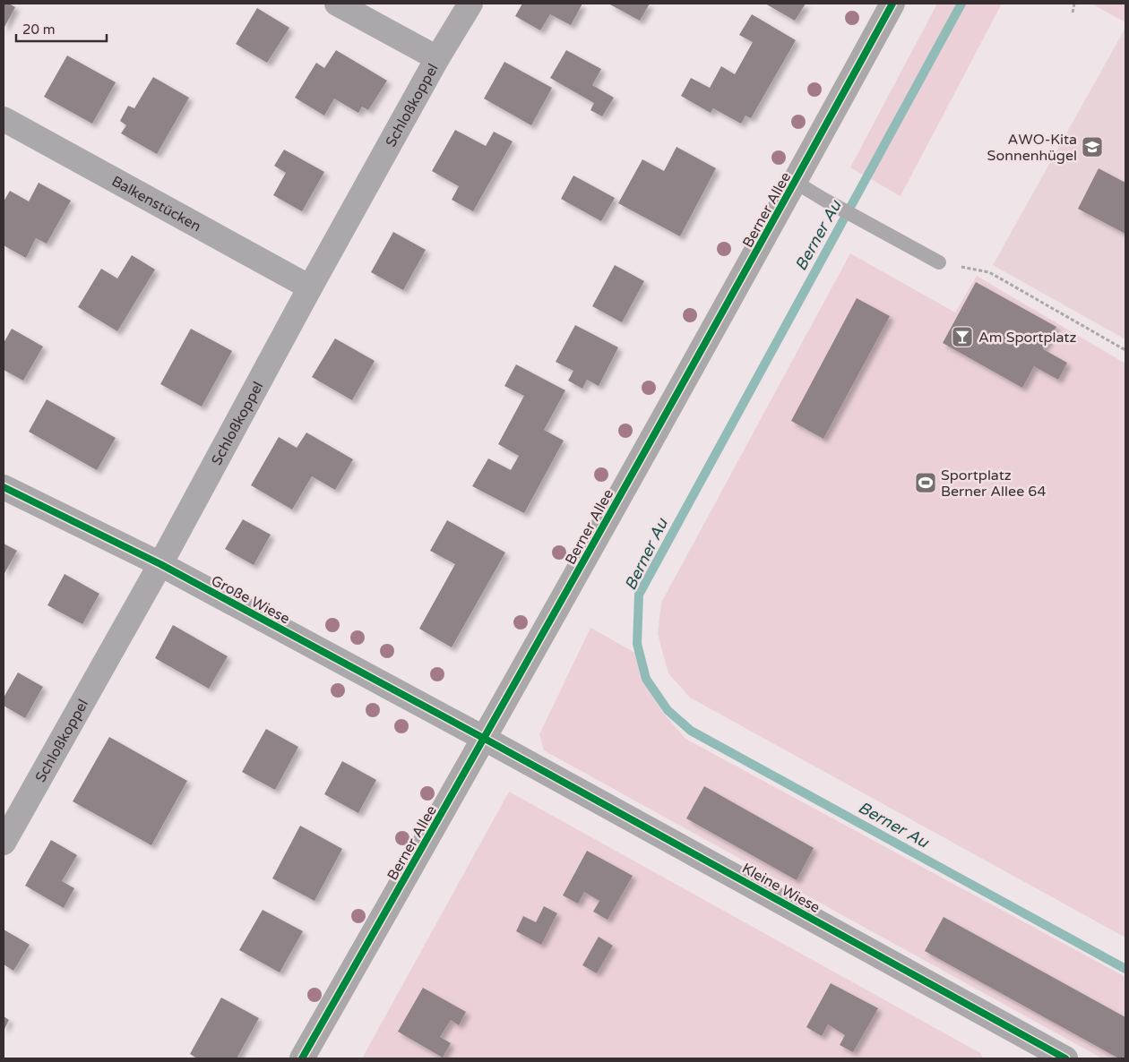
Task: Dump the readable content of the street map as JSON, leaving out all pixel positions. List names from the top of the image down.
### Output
{
  "streets": {
    "street": [
      "Schloßkoppel",
      "Balkenstücken",
      "Berner Allee",
      "Große Wiese",
      "Kleine Wiese"
    ]
  },
  "crossings": [
    ["Schloßkoppel", "Balkenstücken"],
    ["Schloßkoppel", "Große Wiese"],
    ["Berner Allee", "Große Wiese"],
    ["Berner Allee", "Kleine Wiese"],
    ["Große Wiese", "Kleine Wiese"]
  ],
  "water": ["Berner Au"],
  "places": {
    "school or university": ["AWO-Kita Sonnenhügel"],
    "bar": ["Am Sportplatz"],
    "sports": ["Sportplatz Berner Allee 64"]
  },
  "scale_bar": "20 m"
}
